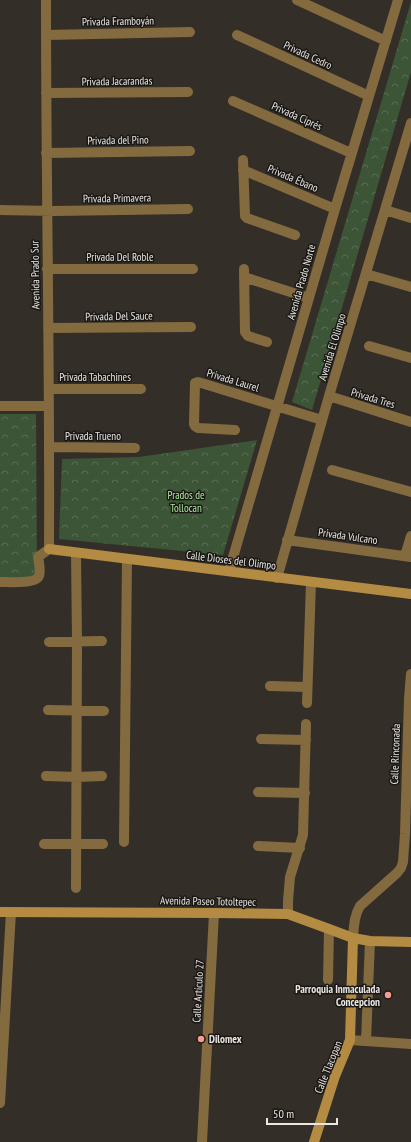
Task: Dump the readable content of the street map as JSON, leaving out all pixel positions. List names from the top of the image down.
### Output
{
  "streets": {
    "main road": ["Calle Dioses del Olimpo", "Avenida Paseo Totoltepec", "Calle Tlacopan"],
    "street": [
      "Privada Framboyán",
      "Privada Cedro",
      "Privada Jacarandas",
      "Privada Ciprés",
      "Privada del Pino",
      "Privada Ébano",
      "Privada Primavera",
      "Privada Del Roble",
      "Avenida Prado Sur",
      "Avenida Prado Norte",
      "Privada Del Sauce",
      "Avenida El Olimpo",
      "Privada Tabachines",
      "Privada Laurel",
      "Privada Tres",
      "Privada Trueno",
      "Privada Vulcano",
      "Calle Rinconada",
      "Calle Artículo 27"
    ]
  },
  "crossings": [
    ["Privada Framboyán", "Avenida Prado Sur"],
    ["Privada Cedro", "Avenida Prado Norte"],
    ["Privada Jacarandas", "Avenida Prado Sur"],
    ["Privada Ciprés", "Avenida Prado Norte"],
    ["Privada del Pino", "Avenida Prado Sur"],
    ["Privada Ébano", "Avenida Prado Norte"],
    ["Privada Primavera", "Avenida Prado Sur"],
    ["Privada Del Roble", "Avenida Prado Sur"],
    ["Avenida Prado Sur", "Privada Del Sauce"],
    ["Avenida Prado Sur", "Privada Tabachines"],
    ["Avenida Prado Sur", "Privada Trueno"],
    ["Avenida Prado Sur", "Calle Dioses del Olimpo"],
    ["Avenida Prado Norte", "Privada Laurel"],
    ["Avenida Prado Norte", "Calle Dioses del Olimpo"],
    ["Avenida El Olimpo", "Privada Laurel"],
    ["Avenida El Olimpo", "Privada Tres"],
    ["Avenida El Olimpo", "Privada Vulcano"],
    ["Avenida El Olimpo", "Calle Dioses del Olimpo"],
    ["Calle Rinconada", "Avenida Paseo Totoltepec"],
    ["Avenida Paseo Totoltepec", "Calle Artículo 27"]
  ],
  "parks": ["Prados de Tollocan"],
  "places": ["Parroquia Inmaculada Concepcion", "Dilomex"],
  "scale_bar": "50 m"
}
